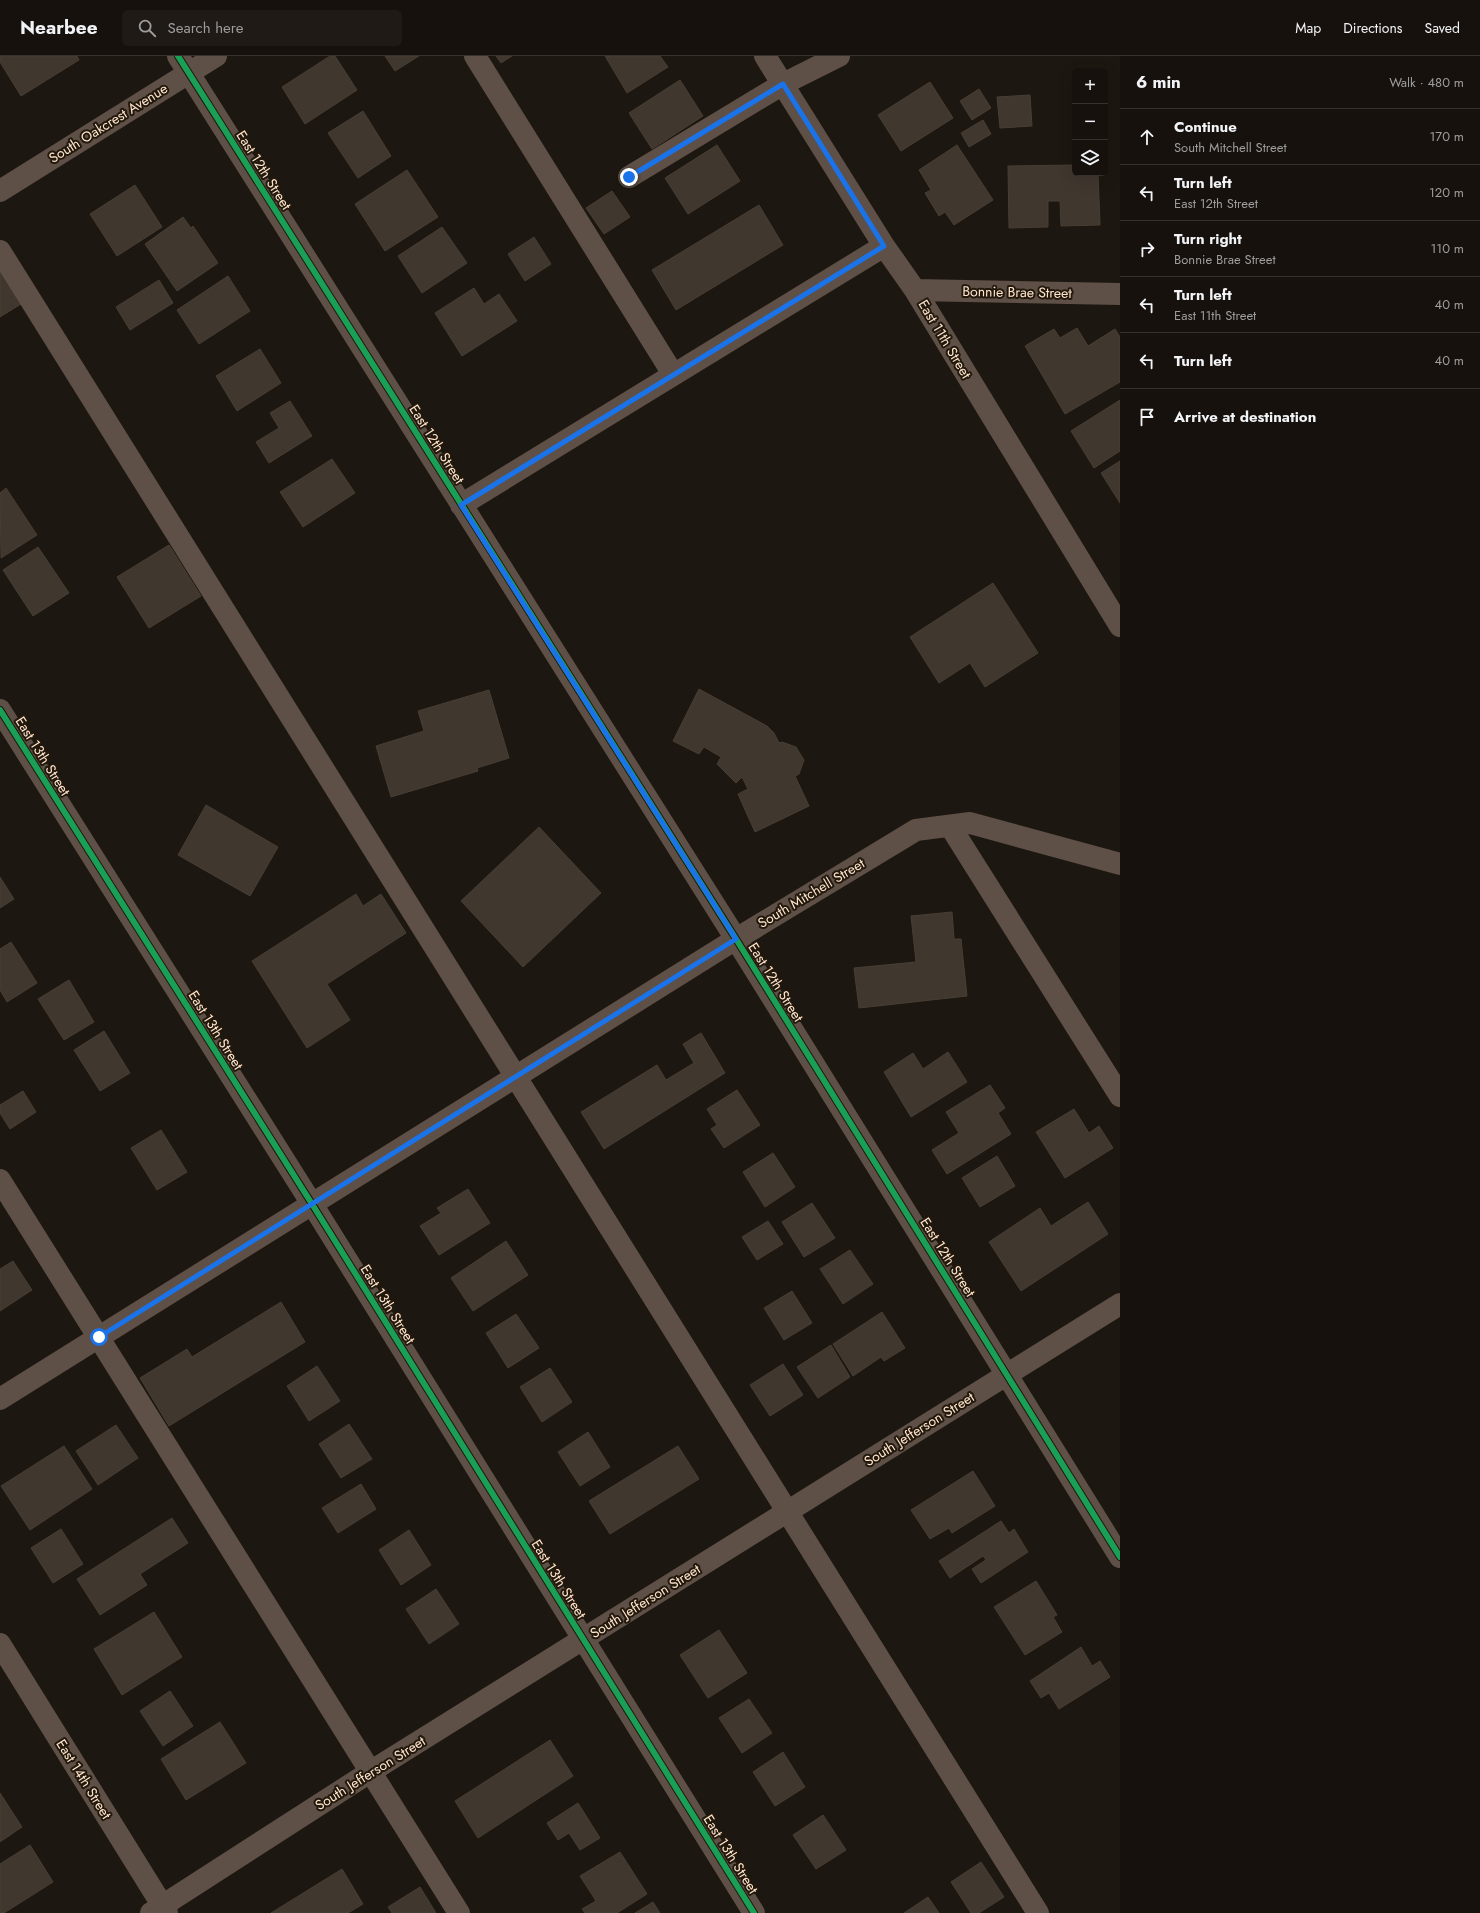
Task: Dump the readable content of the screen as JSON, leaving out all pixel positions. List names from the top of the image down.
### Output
{
  "streets": {
    "street": [
      "South Oakcrest Avenue",
      "East 12th Street",
      "Bonnie Brae Street",
      "East 11th Street",
      "East 13th Street",
      "South Mitchell Street",
      "South Jefferson Street",
      "East 14th Street"
    ]
  },
  "crossings": [
    ["South Oakcrest Avenue", "East 12th Street"],
    ["East 12th Street", "South Mitchell Street"],
    ["East 12th Street", "South Jefferson Street"],
    ["Bonnie Brae Street", "East 11th Street"],
    ["East 13th Street", "South Mitchell Street"],
    ["East 13th Street", "South Jefferson Street"],
    ["South Jefferson Street", "East 14th Street"]
  ],
  "page": {
    "header": "Nearbee",
    "search": "Search here",
    "nav": ["Map", "Directions", "Saved"],
    "heading": ["6 min", "Walk · 480 m"],
    "map_buttons": ["+", "−"],
    "list": [
      ["Continue", "South Mitchell Street", "170 m"],
      ["Turn left", "East 12th Street", "120 m"],
      ["Turn right", "Bonnie Brae Street", "110 m"],
      ["Turn left", "East 11th Street", "40 m"],
      ["Turn left", "40 m"],
      "Arrive at destination"
    ]
  }
}
